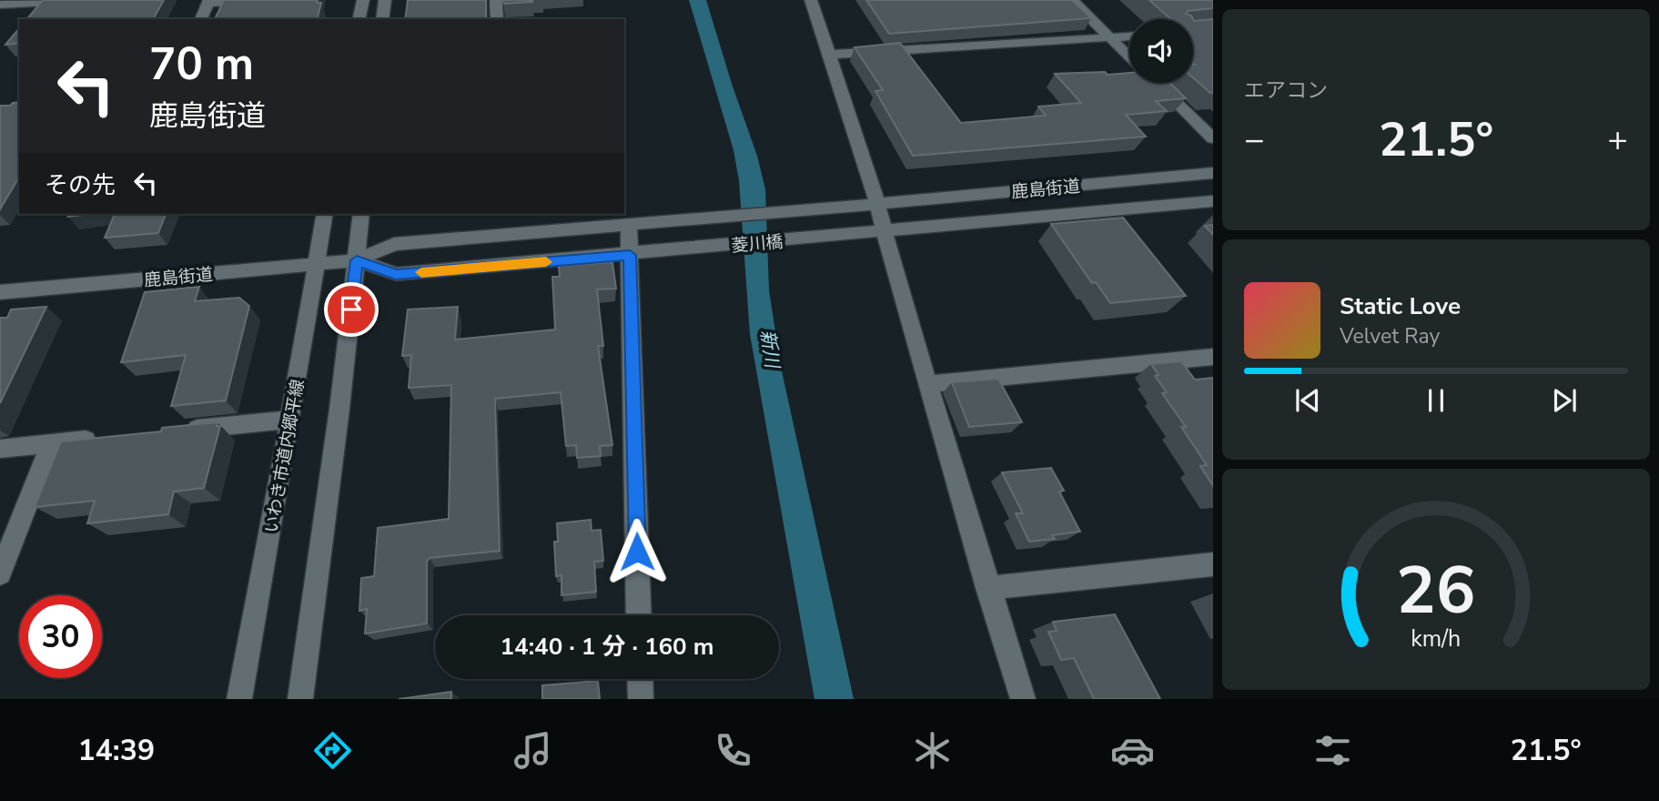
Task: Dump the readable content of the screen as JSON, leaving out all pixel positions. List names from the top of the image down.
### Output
{
  "streets": {
    "street": ["鹿島街道", "菱川橋", "いわき市道内郷平線"]
  },
  "crossings": [
    ["鹿島街道", "菱川橋"],
    ["鹿島街道", "いわき市道内郷平線"]
  ],
  "water": ["新川"],
  "page": {
    "tile": "エアコン",
    "turn": ["70 m", "鹿島街道"],
    "heat": ["−", "21.5°", "+"],
    "then": "その先",
    "song": ["Static Love", "Velvet Ray"],
    "limit": "30",
    "trip": "14:40 · 1 分 · 160 m",
    "tabs": ["14:39", "21.5°"],
    "gauge": ["26", "km/h"]
  }
}
